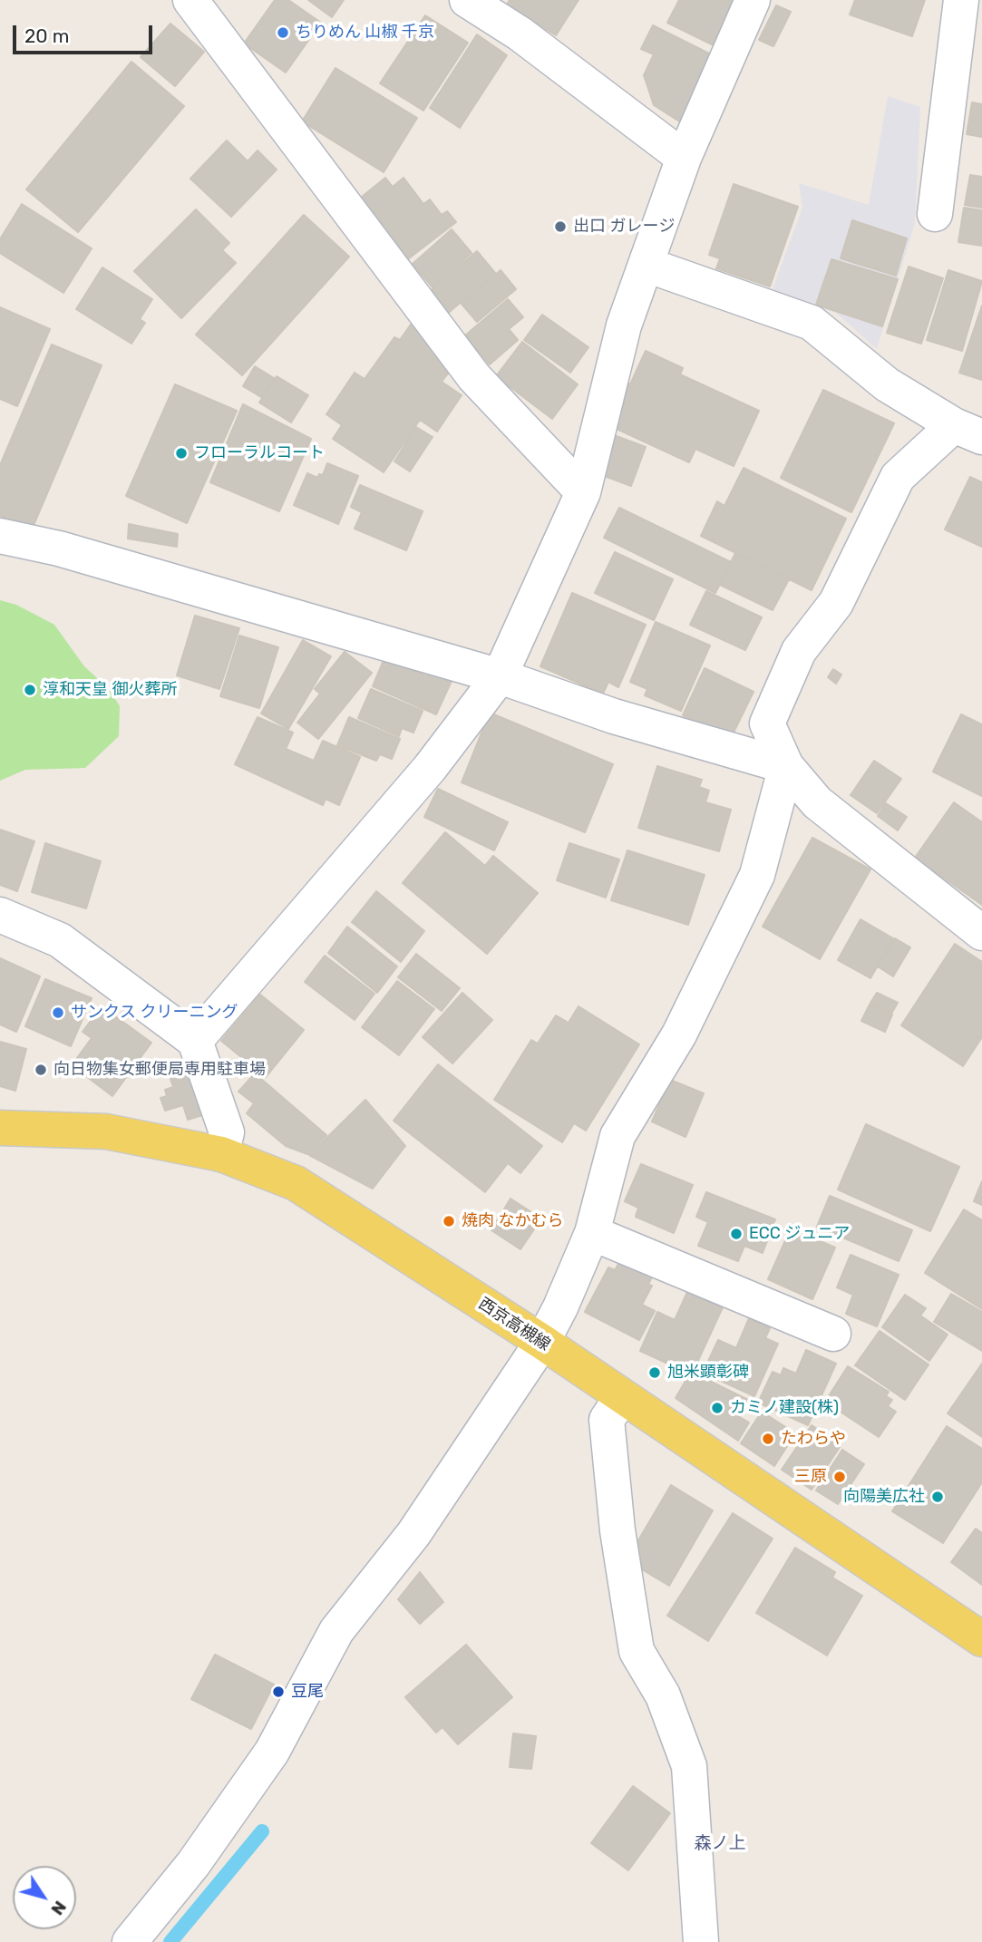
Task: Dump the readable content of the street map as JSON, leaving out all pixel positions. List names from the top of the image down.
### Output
{
  "streets": {
    "main road": ["西京高槻線"]
  },
  "districts": ["森ノ上"],
  "places": [
    "ちりめん 山椒 千京",
    "出口 ガレージ",
    "フローラルコート",
    "淳和天皇 御火葬所",
    "サンクス クリーニング",
    "向日物集女郵便局専用駐車場",
    "焼肉 なかむら",
    "ECC ジュニア",
    "旭米顕彰碑",
    "カミノ建設(株)",
    "たわらや",
    "三原",
    "向陽美広社",
    "豆尾"
  ],
  "scale_bar": "20 m",
  "north": "bottom right"
}
